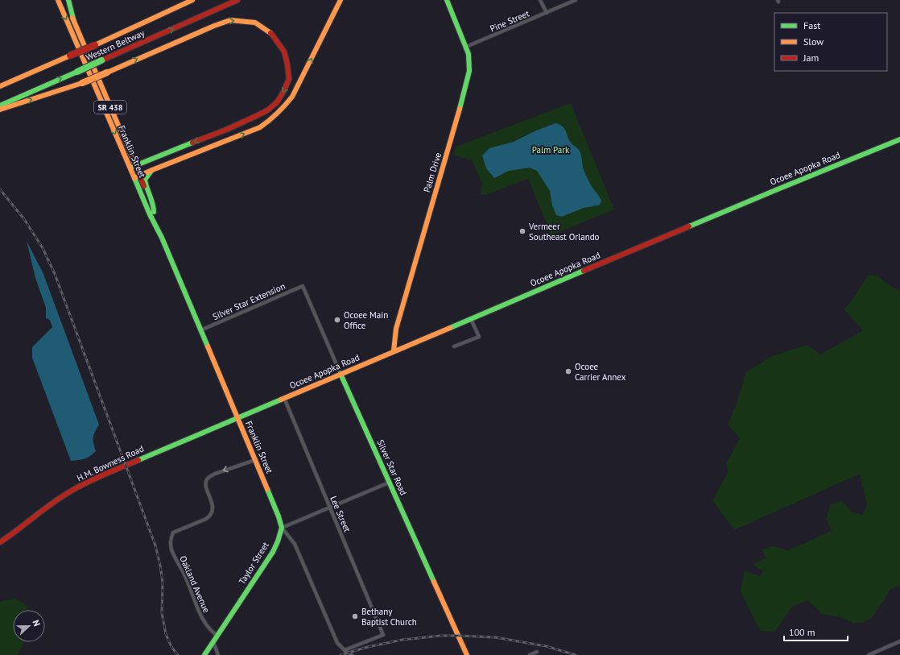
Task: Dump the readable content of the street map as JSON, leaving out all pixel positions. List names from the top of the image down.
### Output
{
  "streets": {
    "main road": [
      "Western Beltway",
      "SR 438",
      "Franklin Street",
      "Ocoee Apopka Road",
      "Palm Drive",
      "H.M. Bowness Road",
      "Silver Star Road",
      "Taylor Street"
    ],
    "street": [
      "Pine Street",
      "Silver Star Extension",
      "Lee Street",
      "Oakland Avenue"
    ]
  },
  "crossings": [
    ["Pine Street", "Palm Drive"],
    ["Franklin Street", "Ocoee Apopka Road"],
    ["Franklin Street", "Silver Star Extension"],
    ["Franklin Street", "H.M. Bowness Road"],
    ["Franklin Street", "Lee Street"],
    ["Franklin Street", "Taylor Street"],
    ["Franklin Street", "Oakland Avenue"],
    ["Ocoee Apopka Road", "Palm Drive"],
    ["Ocoee Apopka Road", "H.M. Bowness Road"],
    ["Ocoee Apopka Road", "Silver Star Road"],
    ["Ocoee Apopka Road", "Lee Street"],
    ["Silver Star Extension", "Silver Star Road"],
    ["Taylor Street", "Oakland Avenue"]
  ],
  "parks": ["Palm Park"],
  "places": [
    "Vermeer Southeast Orlando",
    "Ocoee Main Office",
    "Ocoee Carrier Annex",
    "Bethany Baptist Church"
  ],
  "legend": ["Fast", "Slow", "Jam"],
  "scale_bar": "100 m",
  "north": "right"
}
